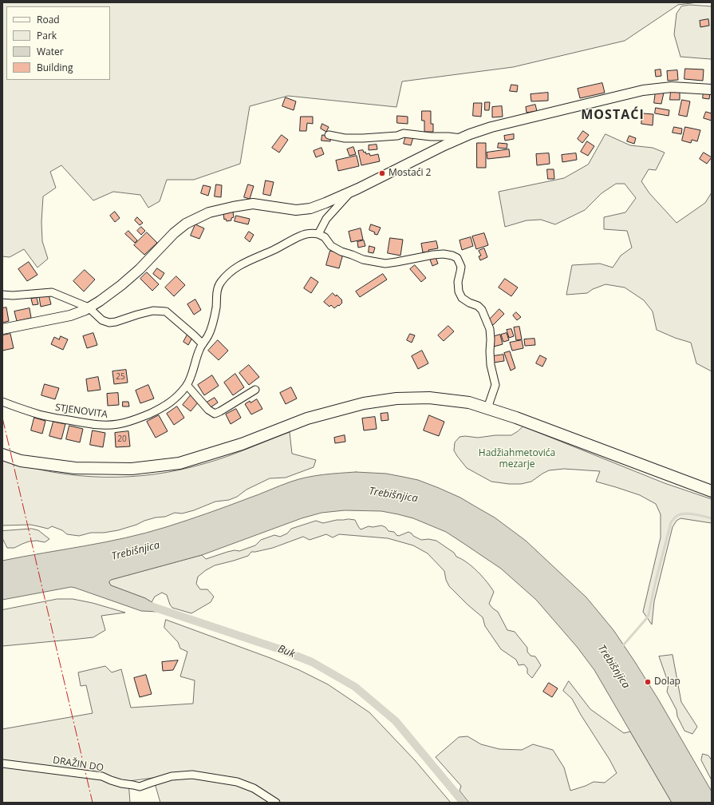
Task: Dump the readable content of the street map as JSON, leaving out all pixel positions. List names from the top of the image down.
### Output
{
  "streets": {
    "street": ["STJENOVITA", "DRAŽIN DO"]
  },
  "districts": ["MOSTAĆI"],
  "water": ["Trebišnjica", "Buk"],
  "parks": ["Hadžiahmetovića mezarje"],
  "places": ["Mostaći 2", "Dolap"],
  "house_numbers": ["25", "20"],
  "legend": [
    "Road",
    "Park",
    "Water",
    "Building"
  ]
}
